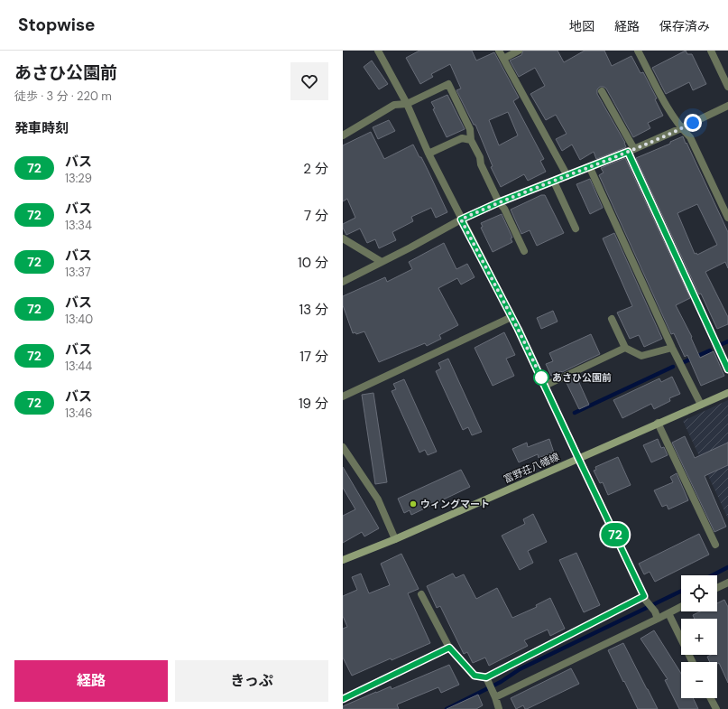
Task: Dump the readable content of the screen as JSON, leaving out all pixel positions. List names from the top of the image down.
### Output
{
  "streets": {
    "main road": ["富野荘八幡線"]
  },
  "places": ["あさひ公園前", "ウィングマート"],
  "lines": ["bus line 72"],
  "page": {
    "header": "Stopwise",
    "nav": ["地図", "経路", "保存済み"],
    "heading": [
      ["あさひ公園前", "徒歩 · 3 分 · 220 m"],
      "発車時刻"
    ],
    "on_map": "72",
    "list": [
      {
        "mark": "72",
        "name": "バス",
        "note": "13:29",
        "value": "2 分"
      },
      {
        "mark": "72",
        "name": "バス",
        "note": "13:34",
        "value": "7 分"
      },
      {
        "mark": "72",
        "name": "バス",
        "note": "13:37",
        "value": "10 分"
      },
      {
        "mark": "72",
        "name": "バス",
        "note": "13:40",
        "value": "13 分"
      },
      {
        "mark": "72",
        "name": "バス",
        "note": "13:44",
        "value": "17 分"
      },
      {
        "mark": "72",
        "name": "バス",
        "note": "13:46",
        "value": "19 分"
      }
    ],
    "map_buttons": ["+", "−"],
    "buttons": ["経路", "きっぷ"]
  }
}
